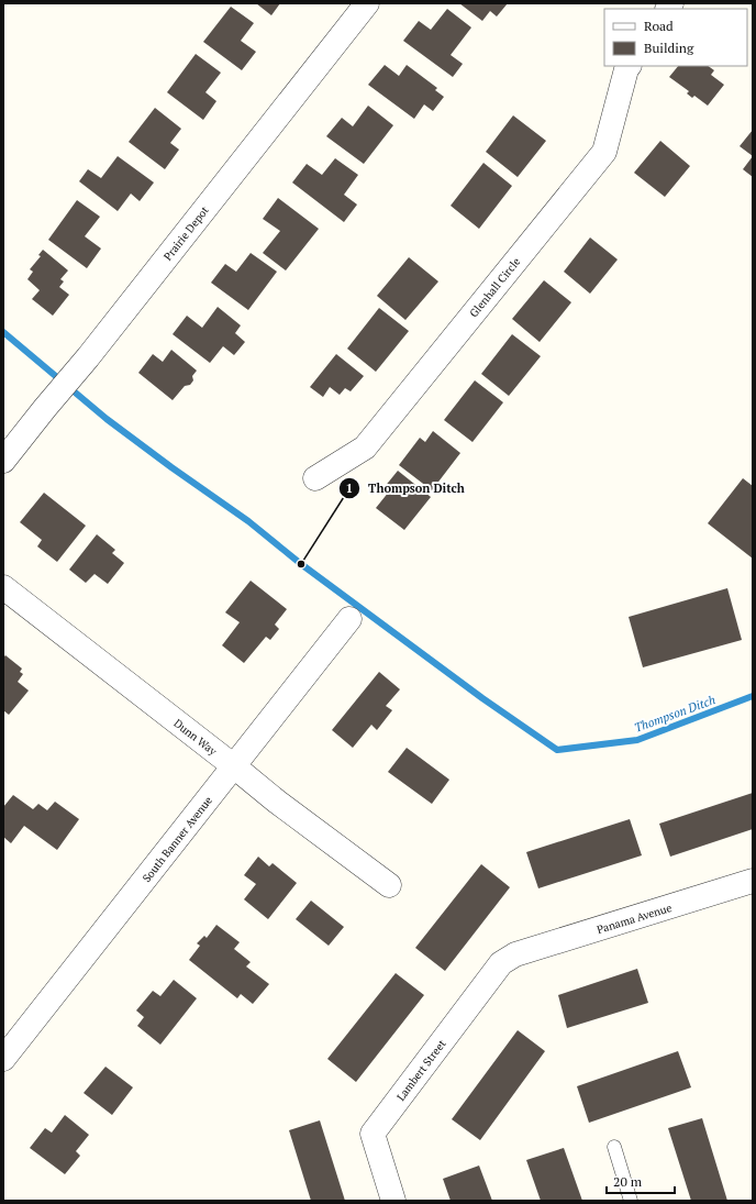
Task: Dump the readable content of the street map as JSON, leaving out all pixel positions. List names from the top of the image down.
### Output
{
  "streets": {
    "street": [
      "Prairie Depot",
      "Glenhall Circle",
      "Dunn Way",
      "South Banner Avenue",
      "Panama Avenue",
      "Lambert Street"
    ]
  },
  "crossings": [
    ["Dunn Way", "South Banner Avenue"],
    ["Panama Avenue", "Lambert Street"]
  ],
  "water": ["Thompson Ditch"],
  "places": ["Thompson Ditch"],
  "legend": ["Road", "Building"],
  "scale_bar": "20 m"
}
